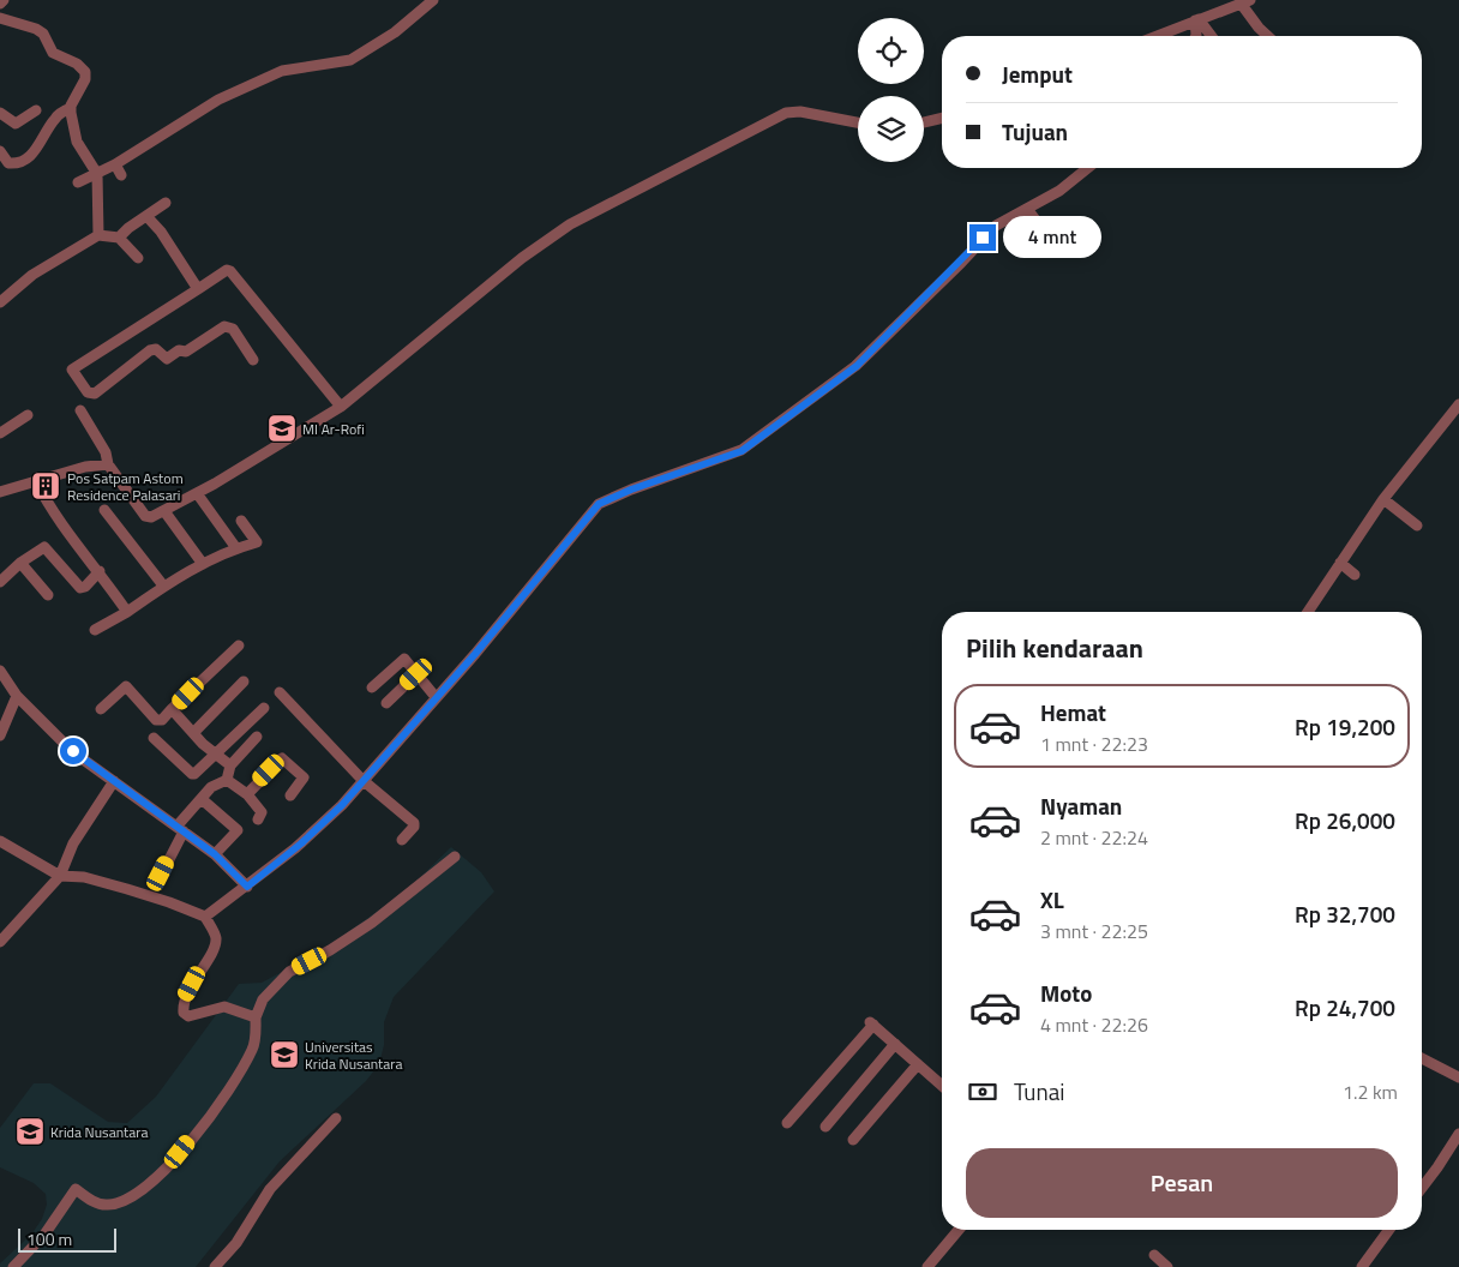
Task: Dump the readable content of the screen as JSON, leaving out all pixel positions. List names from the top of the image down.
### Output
{
  "places": {
    "school or university": ["MI Ar-Rofi", "Universitas Krida Nusantara", "Krida Nusantara"],
    "building": ["Pos Satpam Astom Residence Palasari"]
  },
  "scale_bar": "100 m",
  "page": {
    "banner": ["Jemput", "Tujuan"],
    "bubble": "4 mnt",
    "heading": "Pilih kendaraan",
    "list": [
      {
        "name": "Hemat",
        "note": "1 mnt · 22:23",
        "value": "Rp 19,200"
      },
      {
        "name": "Nyaman",
        "note": "2 mnt · 22:24",
        "value": "Rp 26,000"
      },
      {
        "name": "XL",
        "note": "3 mnt · 22:25",
        "value": "Rp 32,700"
      },
      {
        "name": "Moto",
        "note": "4 mnt · 22:26",
        "value": "Rp 24,700"
      }
    ],
    "pay": ["Tunai", "1.2 km"],
    "buttons": "Pesan",
    "scale": "100 m"
  }
}
